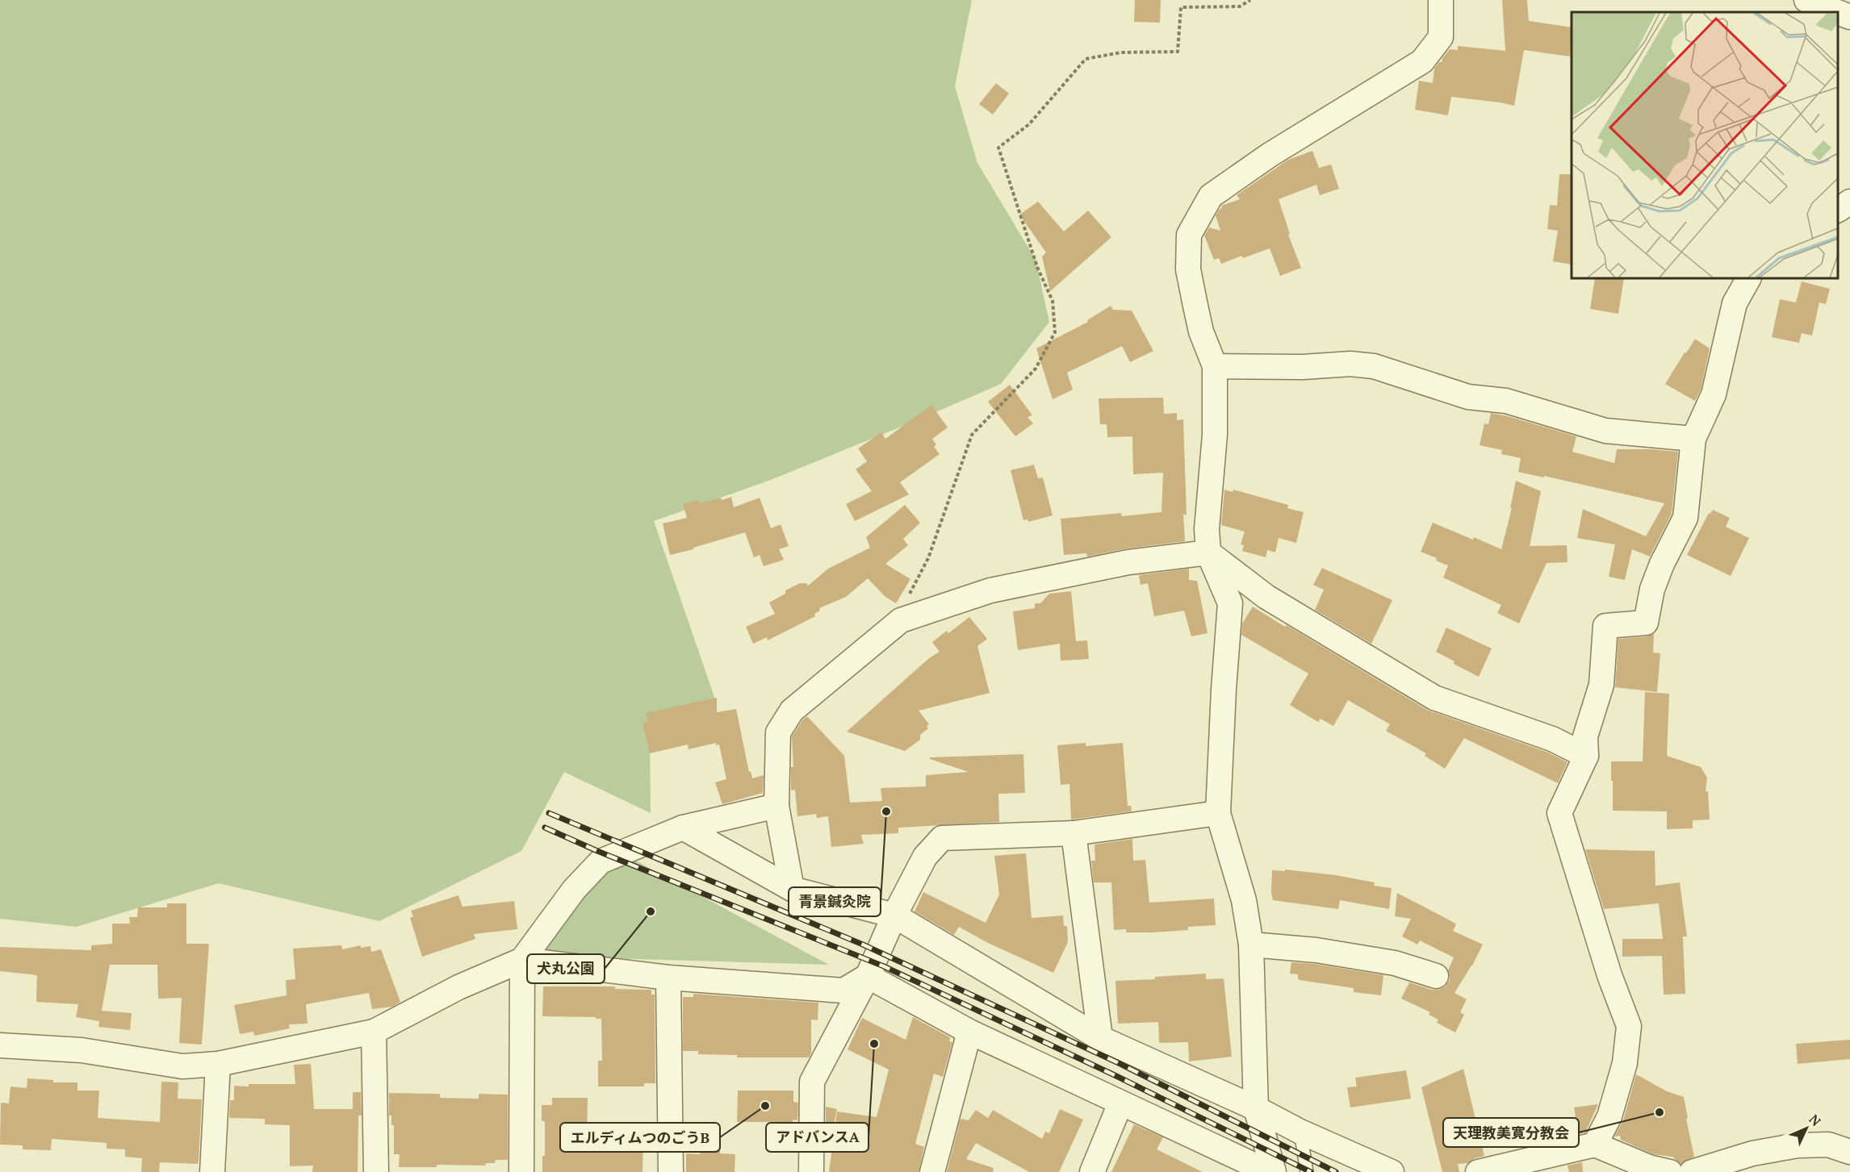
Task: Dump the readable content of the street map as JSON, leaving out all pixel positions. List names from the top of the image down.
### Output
{
  "places": [
    "青景鍼灸院",
    "犬丸公園",
    "アドバンスA",
    "エルディムつのごうB",
    "天理教美寛分教会"
  ],
  "north": "top right"
}
